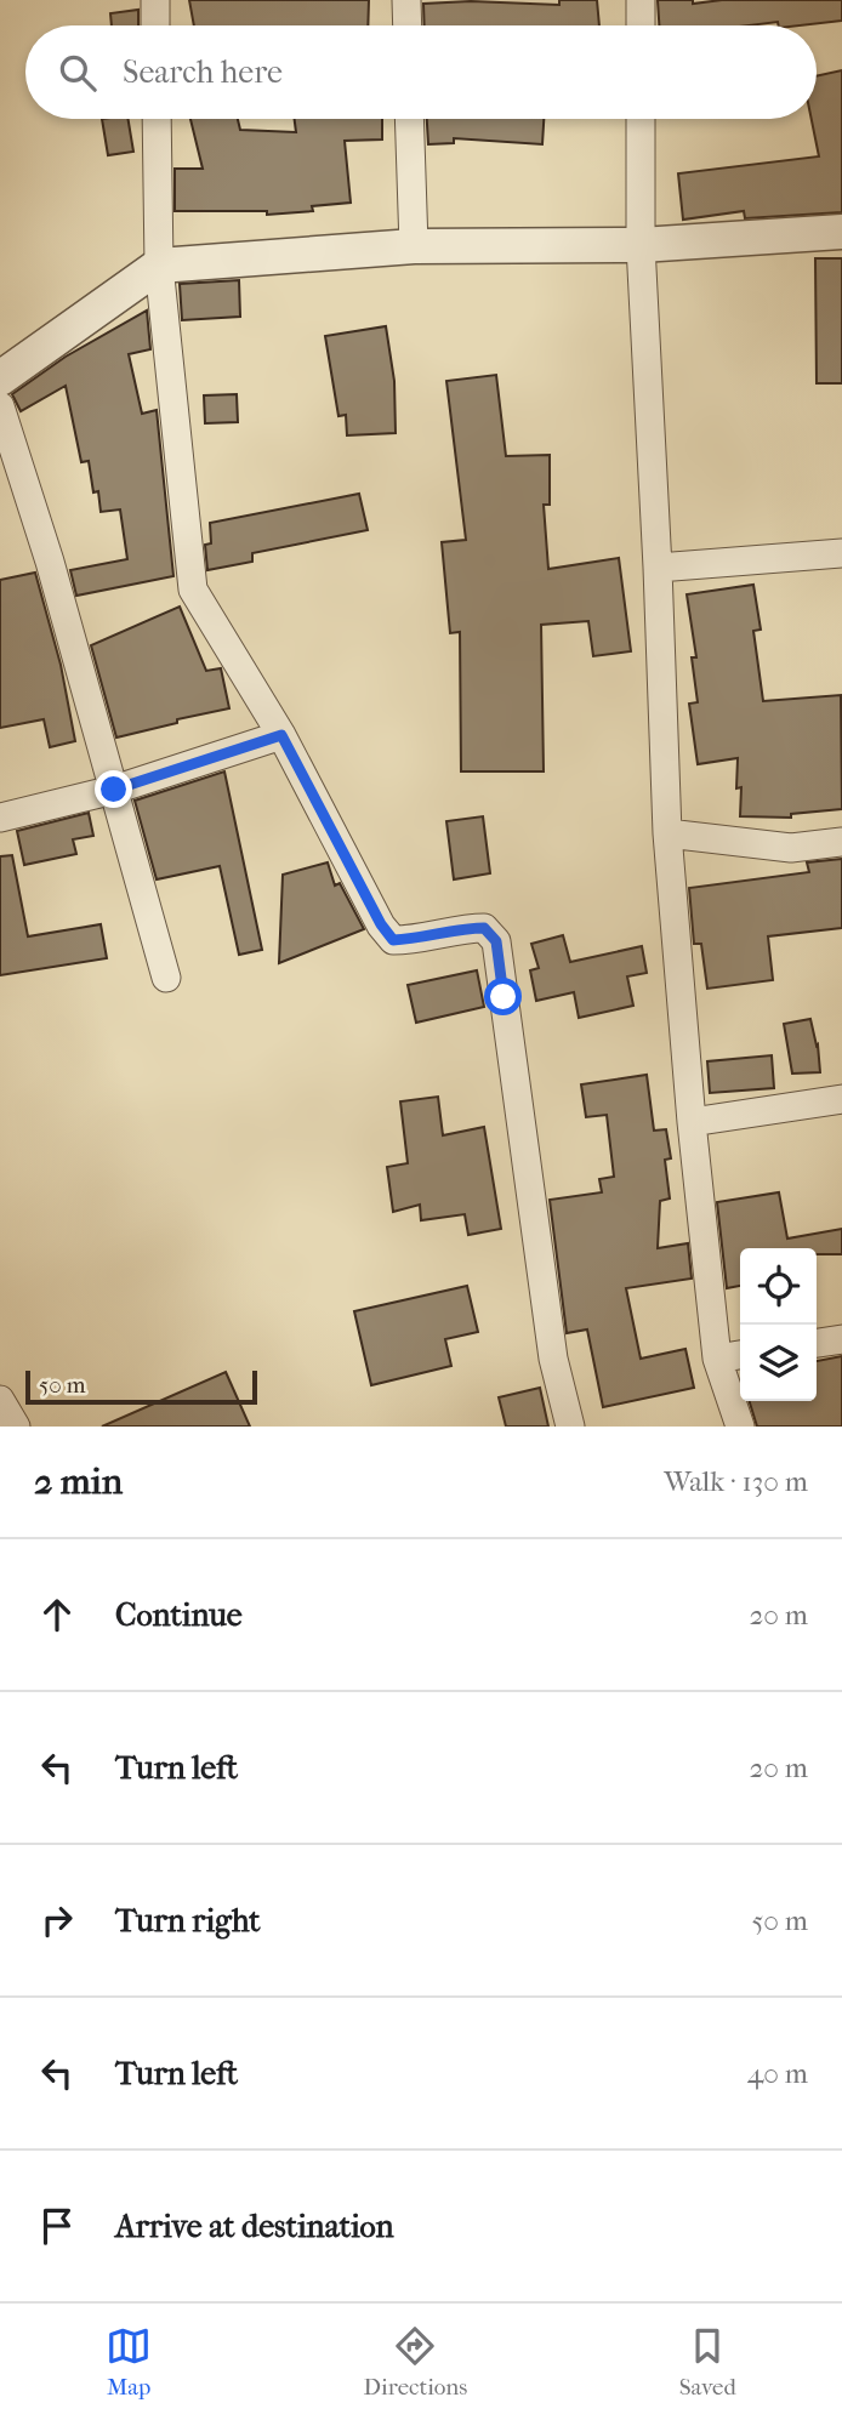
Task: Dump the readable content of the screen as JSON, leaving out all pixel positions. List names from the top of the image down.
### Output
{
  "scale_bar": "50 m",
  "page": {
    "search": "Search here",
    "scale": "50 m",
    "heading": ["2 min", "Walk · 130 m"],
    "list": [
      ["Continue", "20 m"],
      ["Turn left", "20 m"],
      ["Turn right", "50 m"],
      ["Turn left", "40 m"],
      "Arrive at destination"
    ],
    "nav": ["Map", "Directions", "Saved"]
  }
}
